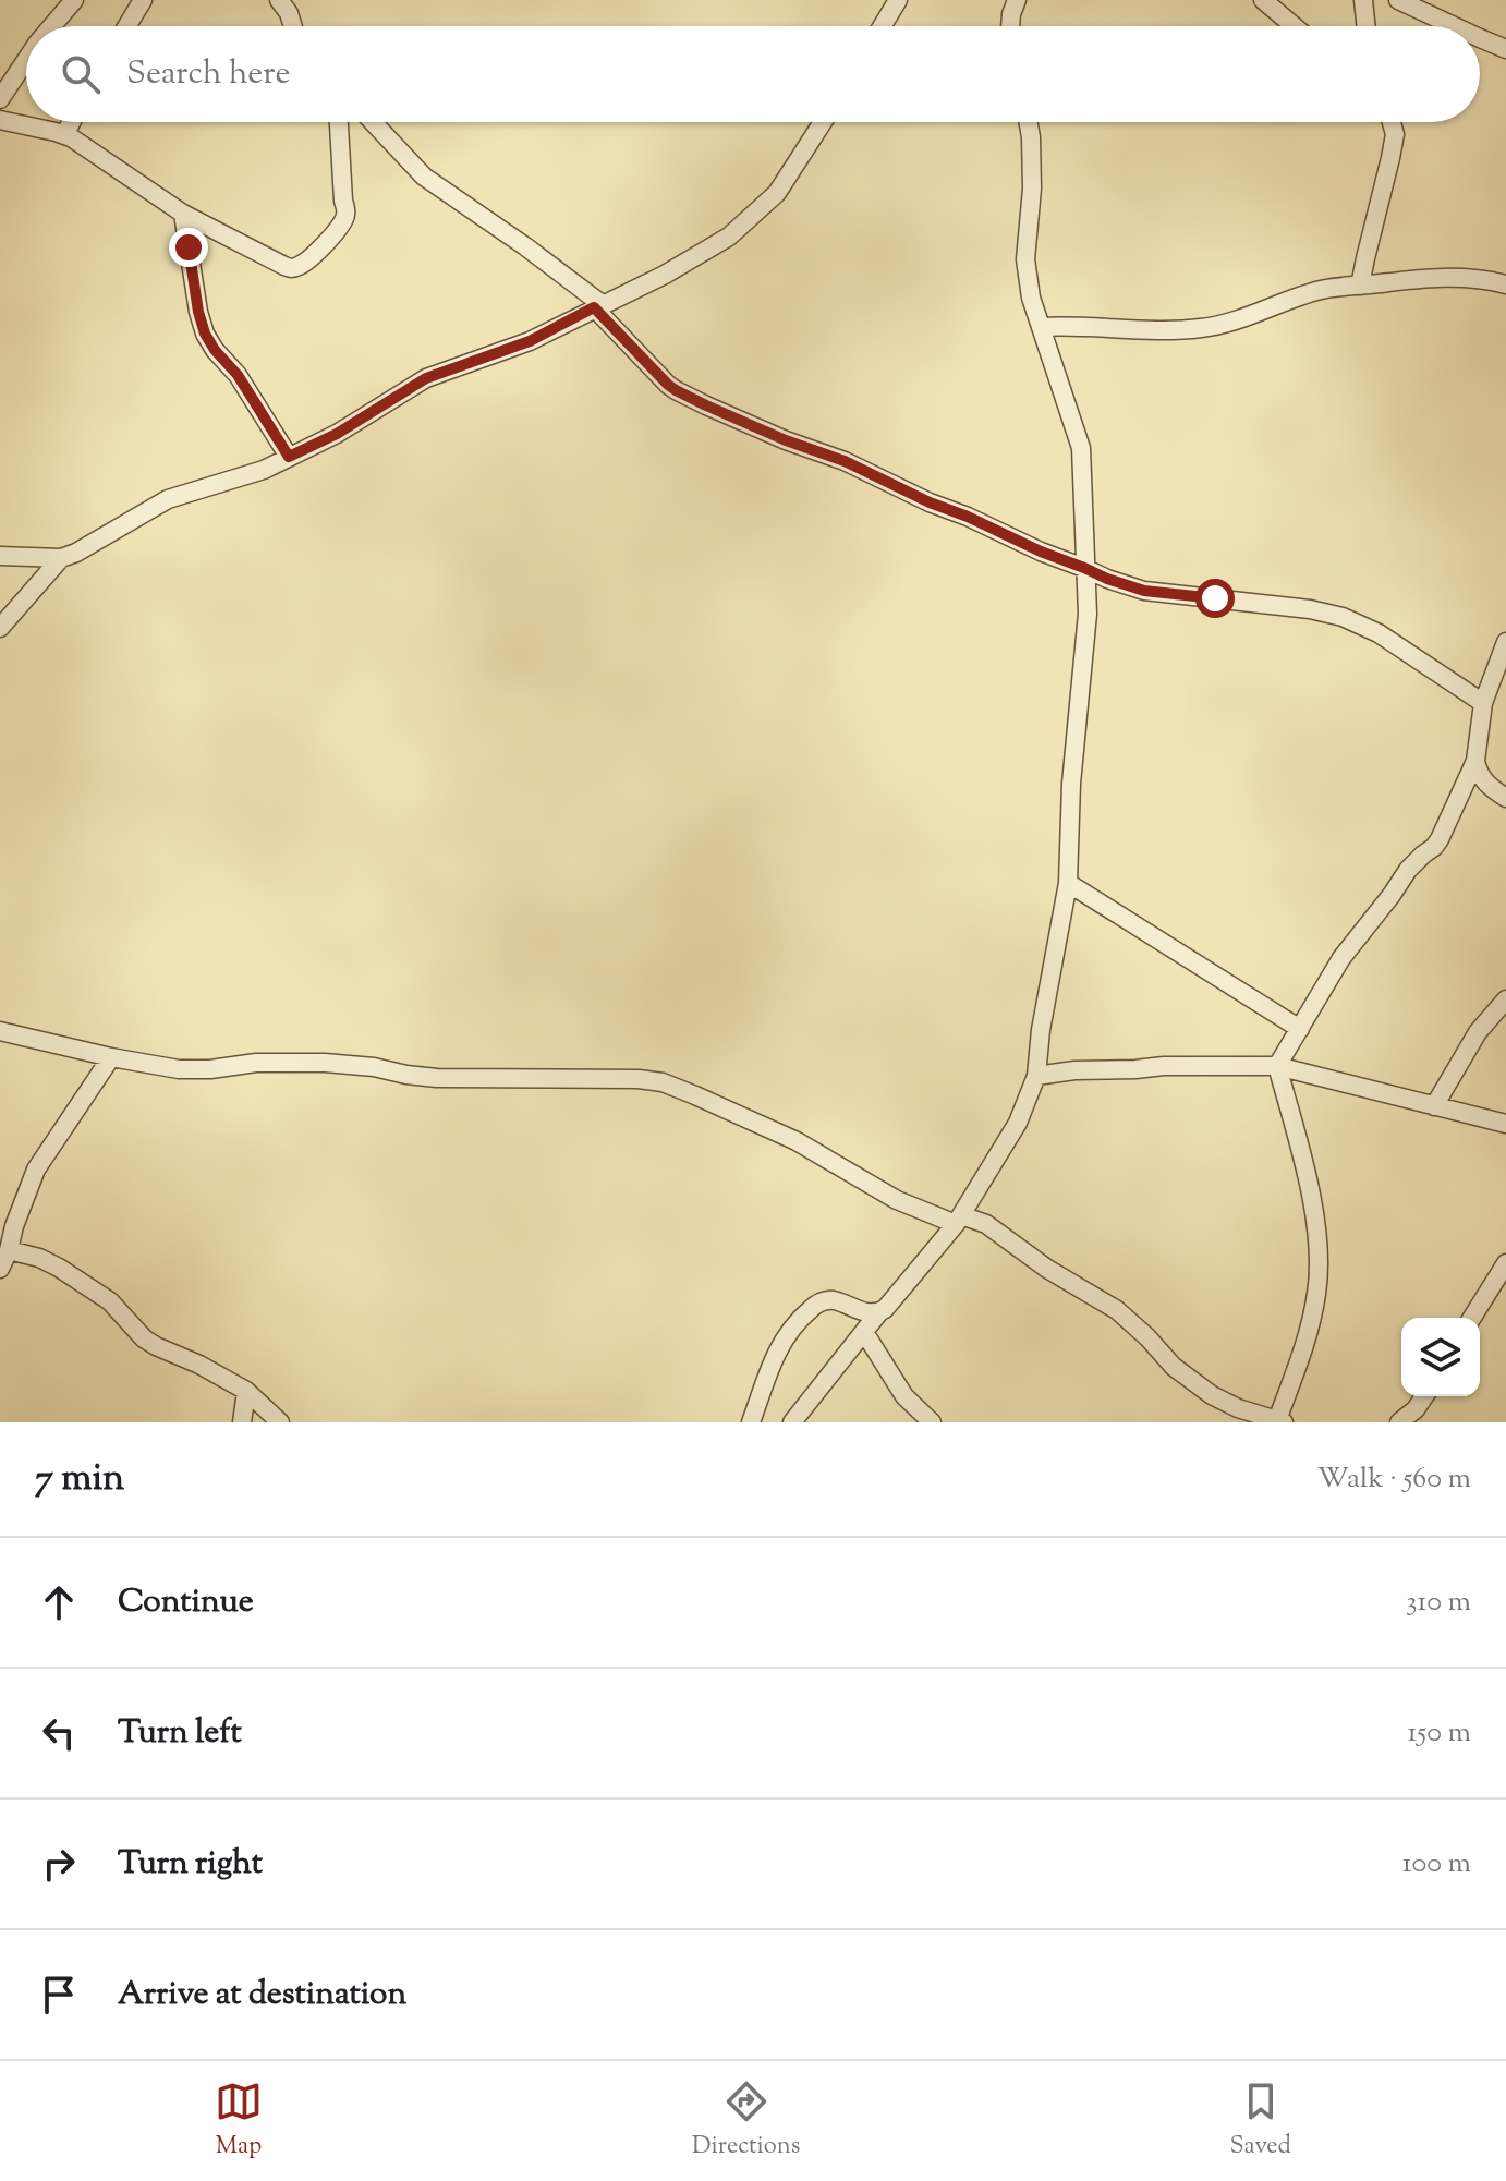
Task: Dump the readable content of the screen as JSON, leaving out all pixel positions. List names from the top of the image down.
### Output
{
  "page": {
    "search": "Search here",
    "heading": ["7 min", "Walk · 560 m"],
    "list": [
      ["Continue", "310 m"],
      ["Turn left", "150 m"],
      ["Turn right", "100 m"],
      "Arrive at destination"
    ],
    "nav": ["Map", "Directions", "Saved"]
  }
}
